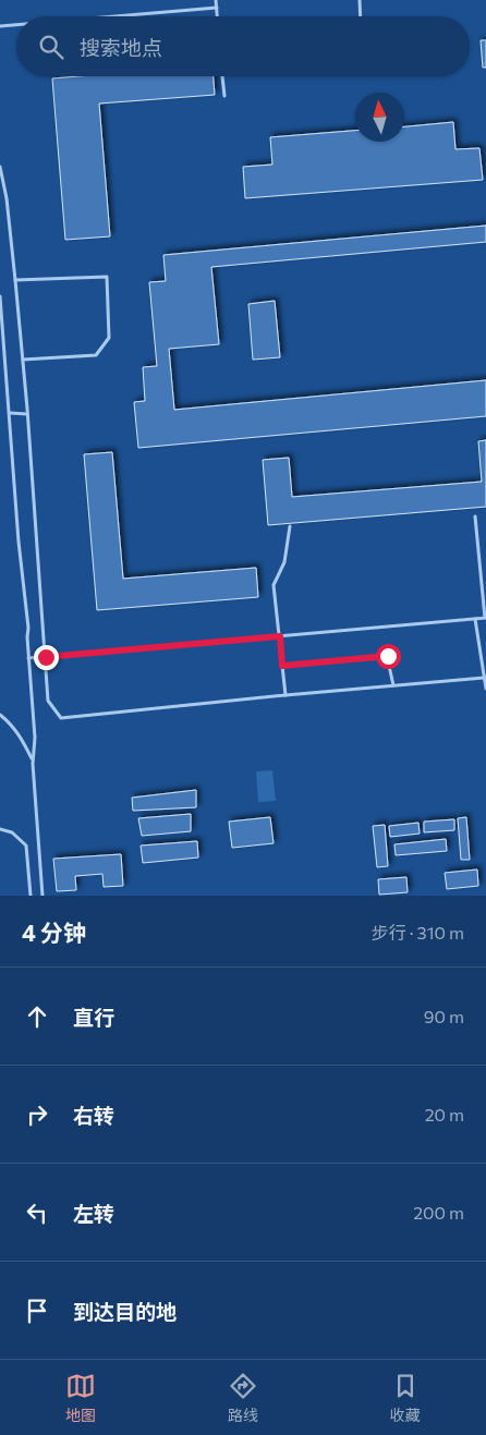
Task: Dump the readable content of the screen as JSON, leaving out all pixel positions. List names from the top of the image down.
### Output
{
  "north": "top",
  "page": {
    "search": "搜索地点",
    "heading": ["4 分钟", "步行 · 310 m"],
    "list": [
      ["直行", "90 m"],
      ["右转", "20 m"],
      ["左转", "200 m"],
      "到达目的地"
    ],
    "nav": ["地图", "路线", "收藏"]
  }
}
